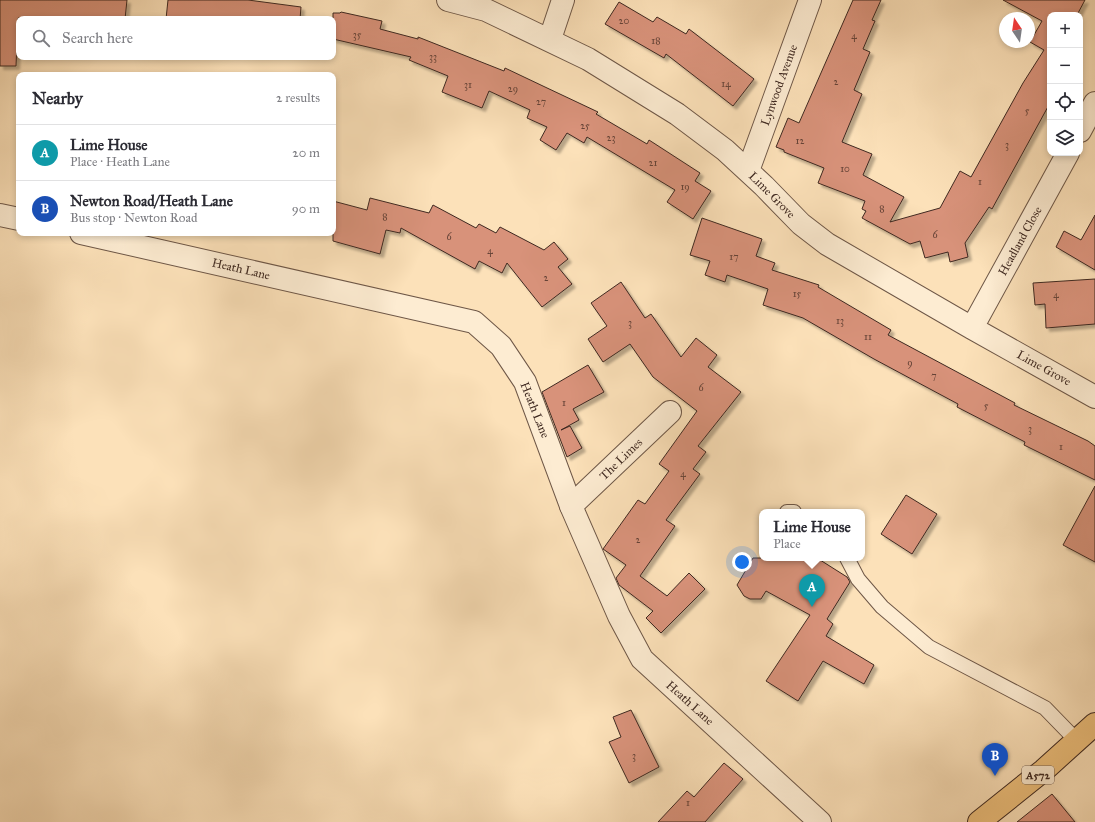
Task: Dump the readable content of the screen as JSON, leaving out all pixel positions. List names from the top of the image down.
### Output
{
  "streets": {
    "main road": ["A572"],
    "street": [
      "Lynwood Avenue",
      "Lime Grove",
      "Headland Close",
      "Heath Lane",
      "The Limes"
    ]
  },
  "crossings": [
    ["Lynwood Avenue", "Lime Grove"],
    ["Lime Grove", "Headland Close"],
    ["Heath Lane", "The Limes"]
  ],
  "house_numbers": [
    "20",
    "35",
    "4",
    "18",
    "33",
    "2",
    "14",
    "31",
    "29",
    "27",
    "5",
    "25",
    "23",
    "12",
    "3",
    "21",
    "10",
    "1",
    "19",
    "8",
    "8",
    "6",
    "6",
    "4",
    "17",
    "2",
    "15",
    "4",
    "13",
    "3",
    "11",
    "9",
    "7",
    "6",
    "1",
    "5",
    "3",
    "1",
    "4",
    "2",
    "3",
    "1"
  ],
  "north": "top",
  "page": {
    "map_buttons": ["+", "−"],
    "search": "Search here",
    "heading": ["Nearby", "2 results"],
    "list": [
      {
        "mark": "A",
        "name": "Lime House",
        "note": "Place · Heath Lane",
        "value": "20 m"
      },
      {
        "mark": "B",
        "name": "Newton Road/Heath Lane",
        "note": "Bus stop · Newton Road",
        "value": "90 m"
      }
    ],
    "popup": ["Lime House", "Place"],
    "pins": ["A", "B"]
  }
}
